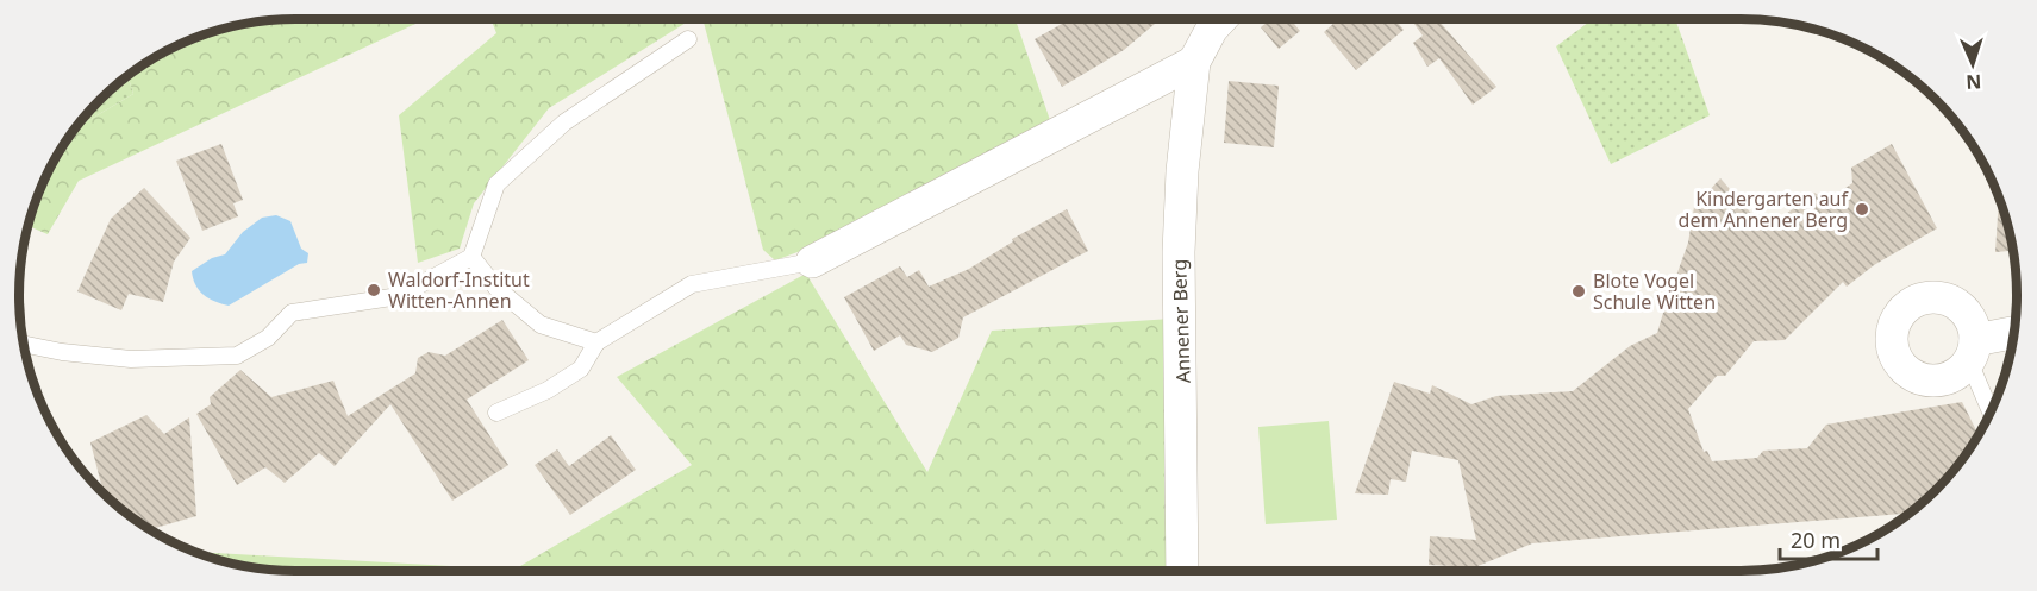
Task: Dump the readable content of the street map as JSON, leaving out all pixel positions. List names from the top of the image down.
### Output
{
  "streets": {
    "street": ["Annener Berg"]
  },
  "places": ["Kindergarten auf dem Annener Berg", "Waldorf-Institut Witten-Annen", "Blote Vogel Schule Witten"],
  "scale_bar": "20 m",
  "north": "bottom"
}
